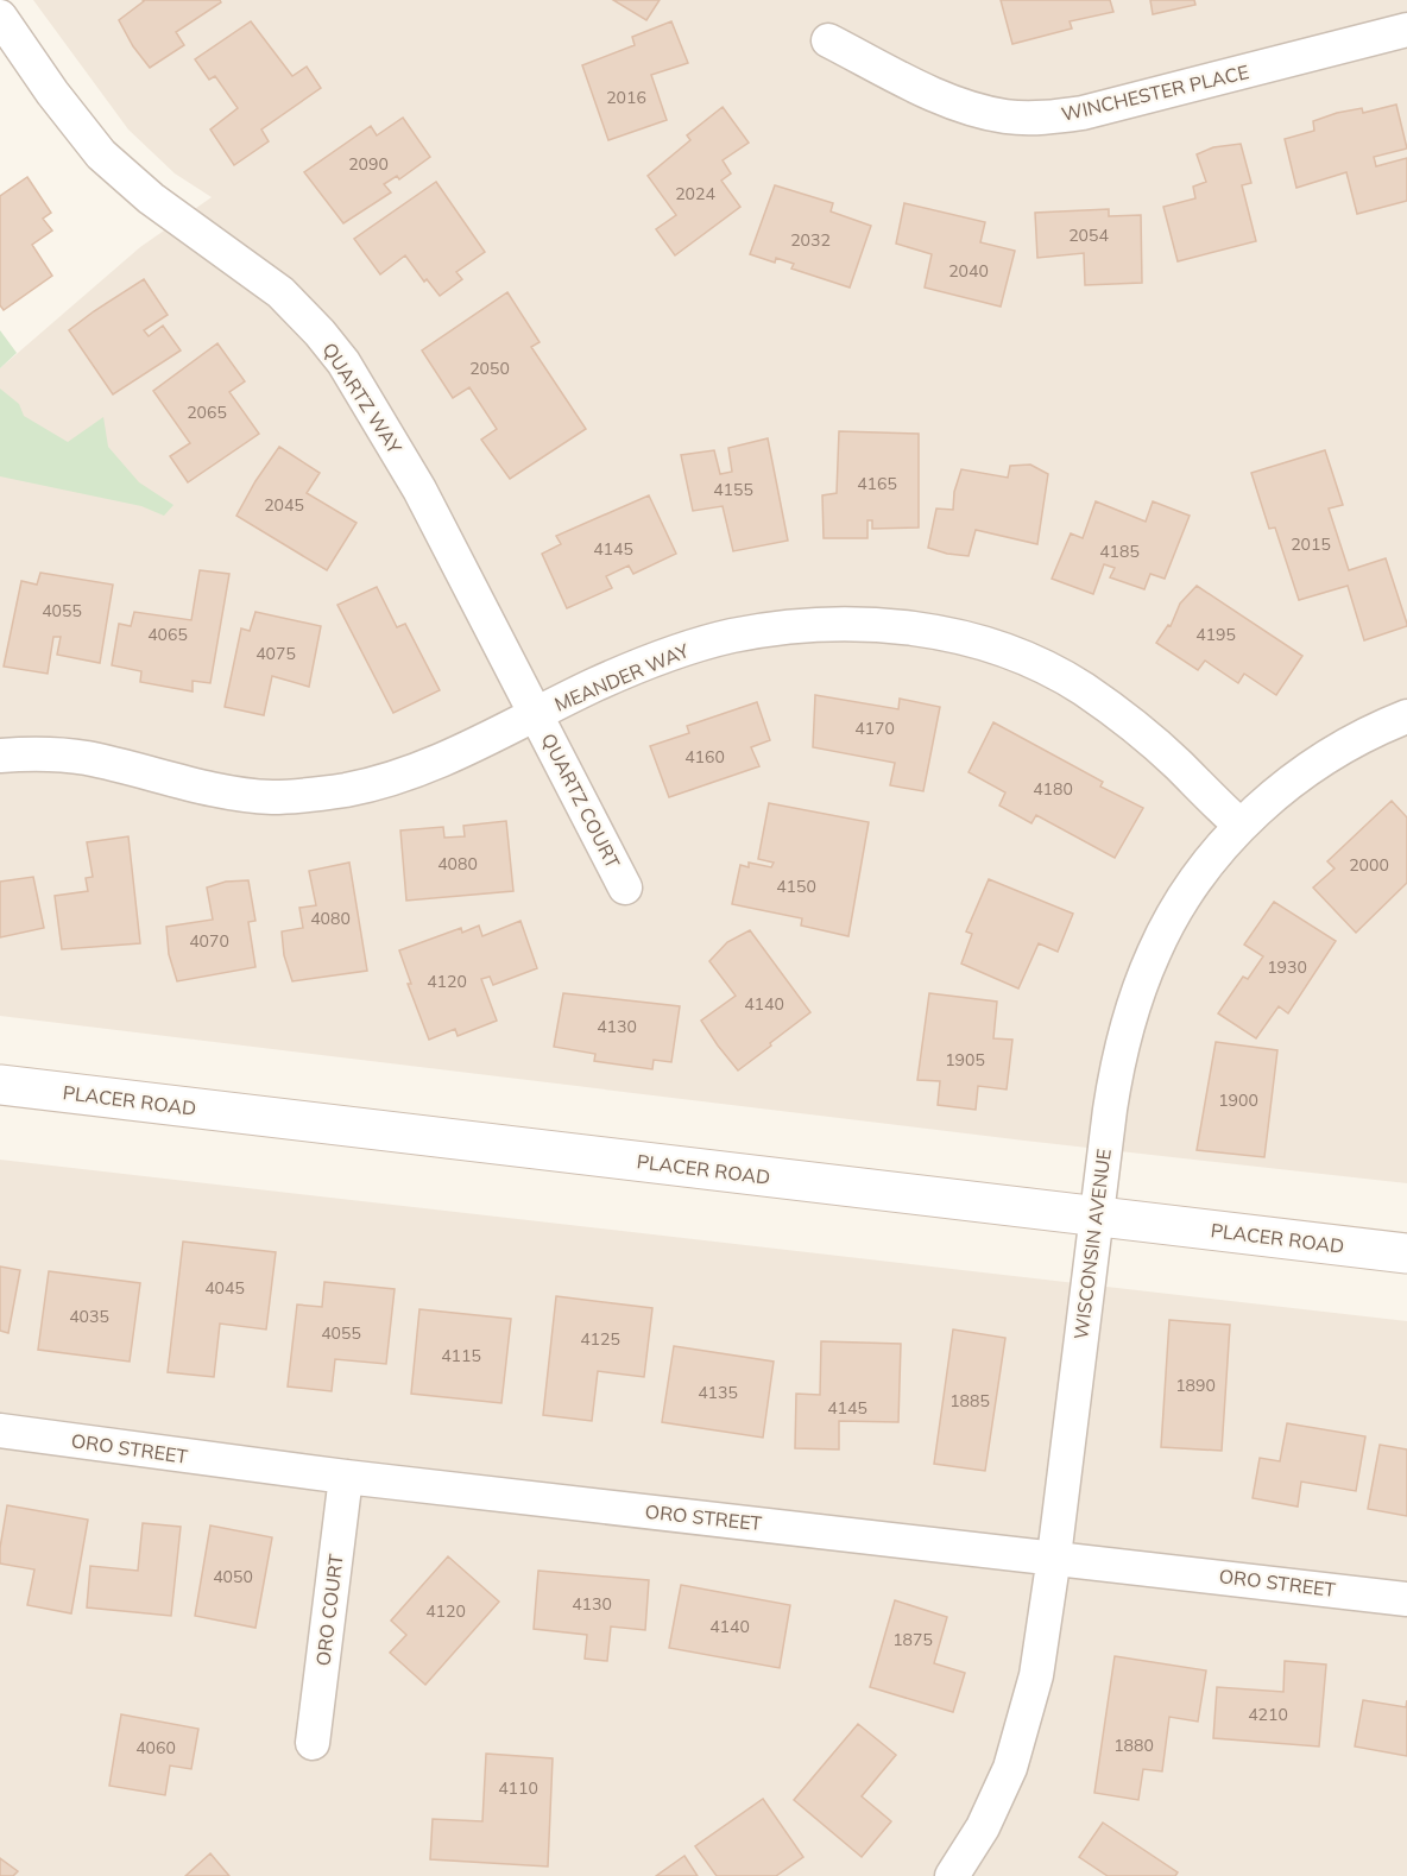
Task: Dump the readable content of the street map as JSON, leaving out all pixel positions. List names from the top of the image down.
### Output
{
  "streets": {
    "main road": ["PLACER ROAD"],
    "street": [
      "WINCHESTER PLACE",
      "QUARTZ WAY",
      "MEANDER WAY",
      "QUARTZ COURT",
      "WISCONSIN AVENUE",
      "ORO STREET",
      "ORO COURT"
    ]
  },
  "crossings": [
    ["QUARTZ WAY", "MEANDER WAY"],
    ["QUARTZ WAY", "QUARTZ COURT"],
    ["MEANDER WAY", "QUARTZ COURT"],
    ["MEANDER WAY", "WISCONSIN AVENUE"],
    ["PLACER ROAD", "WISCONSIN AVENUE"],
    ["WISCONSIN AVENUE", "ORO STREET"],
    ["ORO STREET", "ORO COURT"]
  ],
  "house_numbers": [
    "2016",
    "2090",
    "2024",
    "2054",
    "2032",
    "2040",
    "2050",
    "2065",
    "4165",
    "4155",
    "2045",
    "2015",
    "4145",
    "4185",
    "4055",
    "4065",
    "4195",
    "4075",
    "4170",
    "4160",
    "4180",
    "4080",
    "2000",
    "4150",
    "4080",
    "4070",
    "1930",
    "4120",
    "4140",
    "4130",
    "1905",
    "1900",
    "4045",
    "4035",
    "4055",
    "4125",
    "4115",
    "1890",
    "4135",
    "1885",
    "4145",
    "4050",
    "4130",
    "4120",
    "4140",
    "1875",
    "4210",
    "1880",
    "4060",
    "4110"
  ]
}
